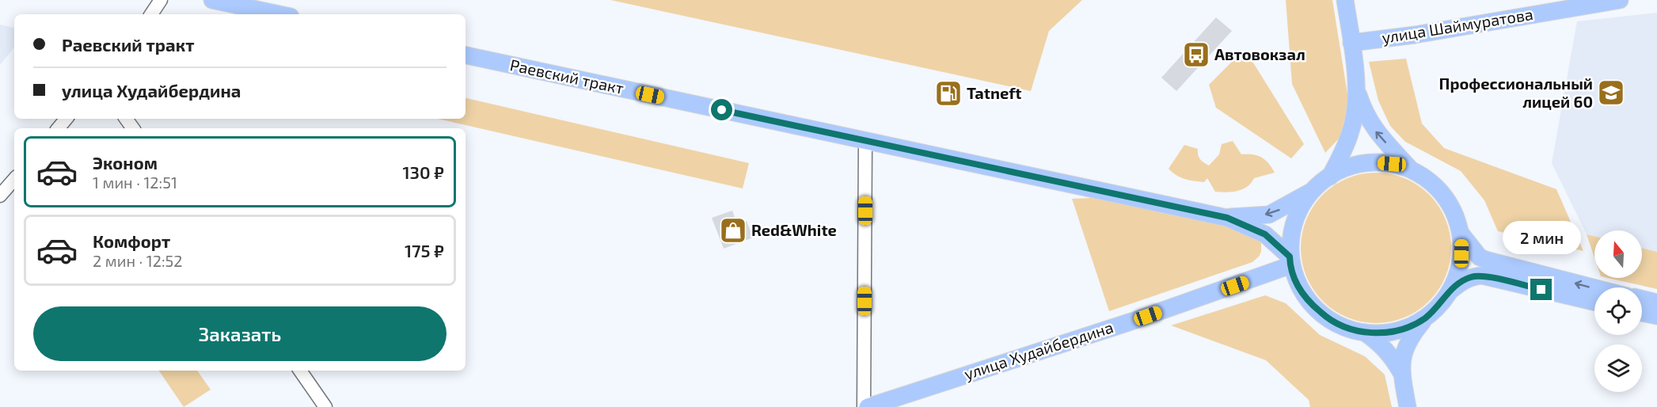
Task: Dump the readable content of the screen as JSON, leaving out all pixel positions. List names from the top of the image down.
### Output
{
  "streets": {
    "main road": ["улица Шаймуратова", "Раевский тракт", "улица Худайбердина"]
  },
  "crossings": [
    ["Раевский тракт", "улица Худайбердина"]
  ],
  "places": {
    "bus stop": ["Автовокзал"],
    "school or university": ["Профессиональный лицей 60"],
    "fuel station": ["Tatneft"],
    "shop": ["Red&White"]
  },
  "north": "top",
  "page": {
    "banner": ["Раевский тракт", "улица Худайбердина"],
    "list": [
      {
        "name": "Эконом",
        "note": "1 мин · 12:51",
        "value": "130 ₽"
      },
      {
        "name": "Комфорт",
        "note": "2 мин · 12:52",
        "value": "175 ₽"
      }
    ],
    "bubble": "2 мин",
    "buttons": "Заказать"
  }
}
